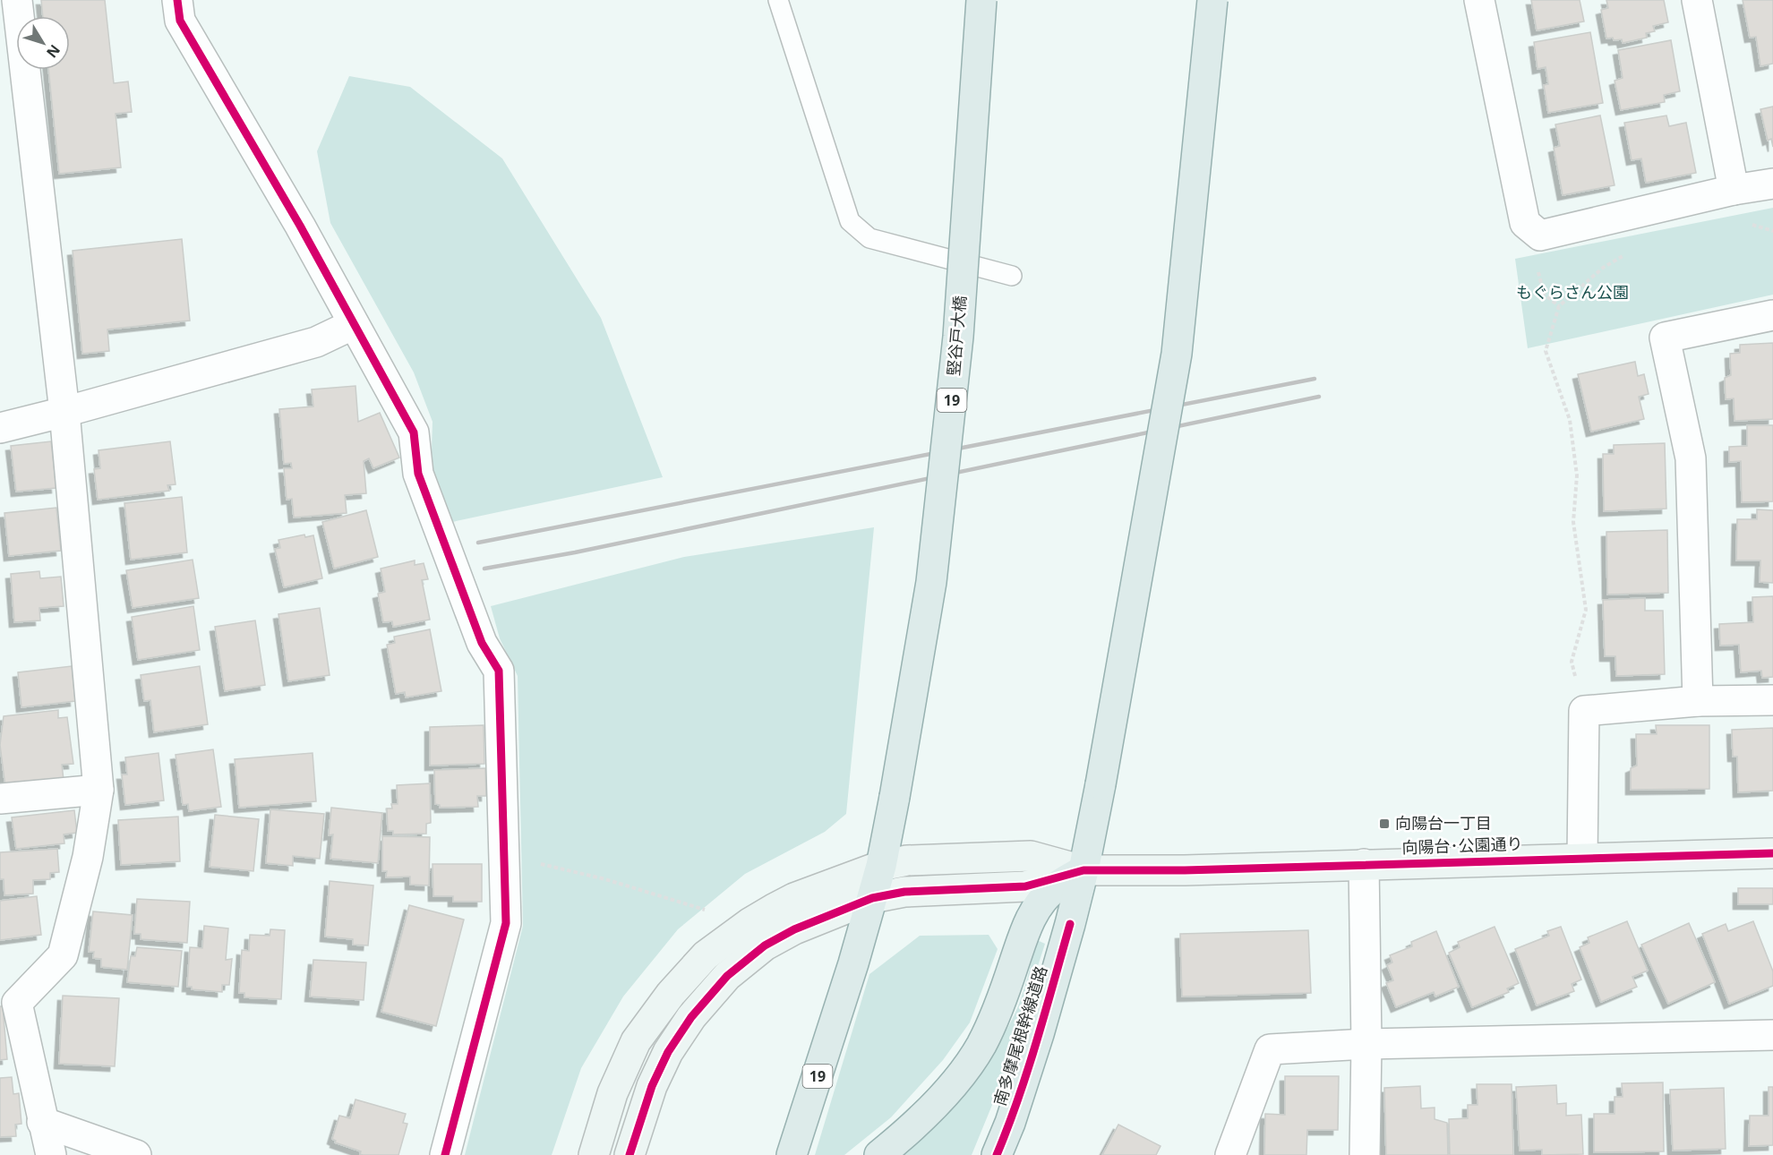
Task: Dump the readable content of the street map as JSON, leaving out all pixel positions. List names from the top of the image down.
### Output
{
  "streets": {
    "main road": ["竪谷戸大橋", "19", "南多摩尾根幹線道路"],
    "street": ["向陽台･公園通り"]
  },
  "crossings": [
    ["竪谷戸大橋", "19"],
    ["向陽台･公園通り", "南多摩尾根幹線道路"]
  ],
  "parks": ["もぐらさん公園"],
  "places": {
    "transit": ["向陽台一丁目"]
  },
  "north": "bottom right"
}
